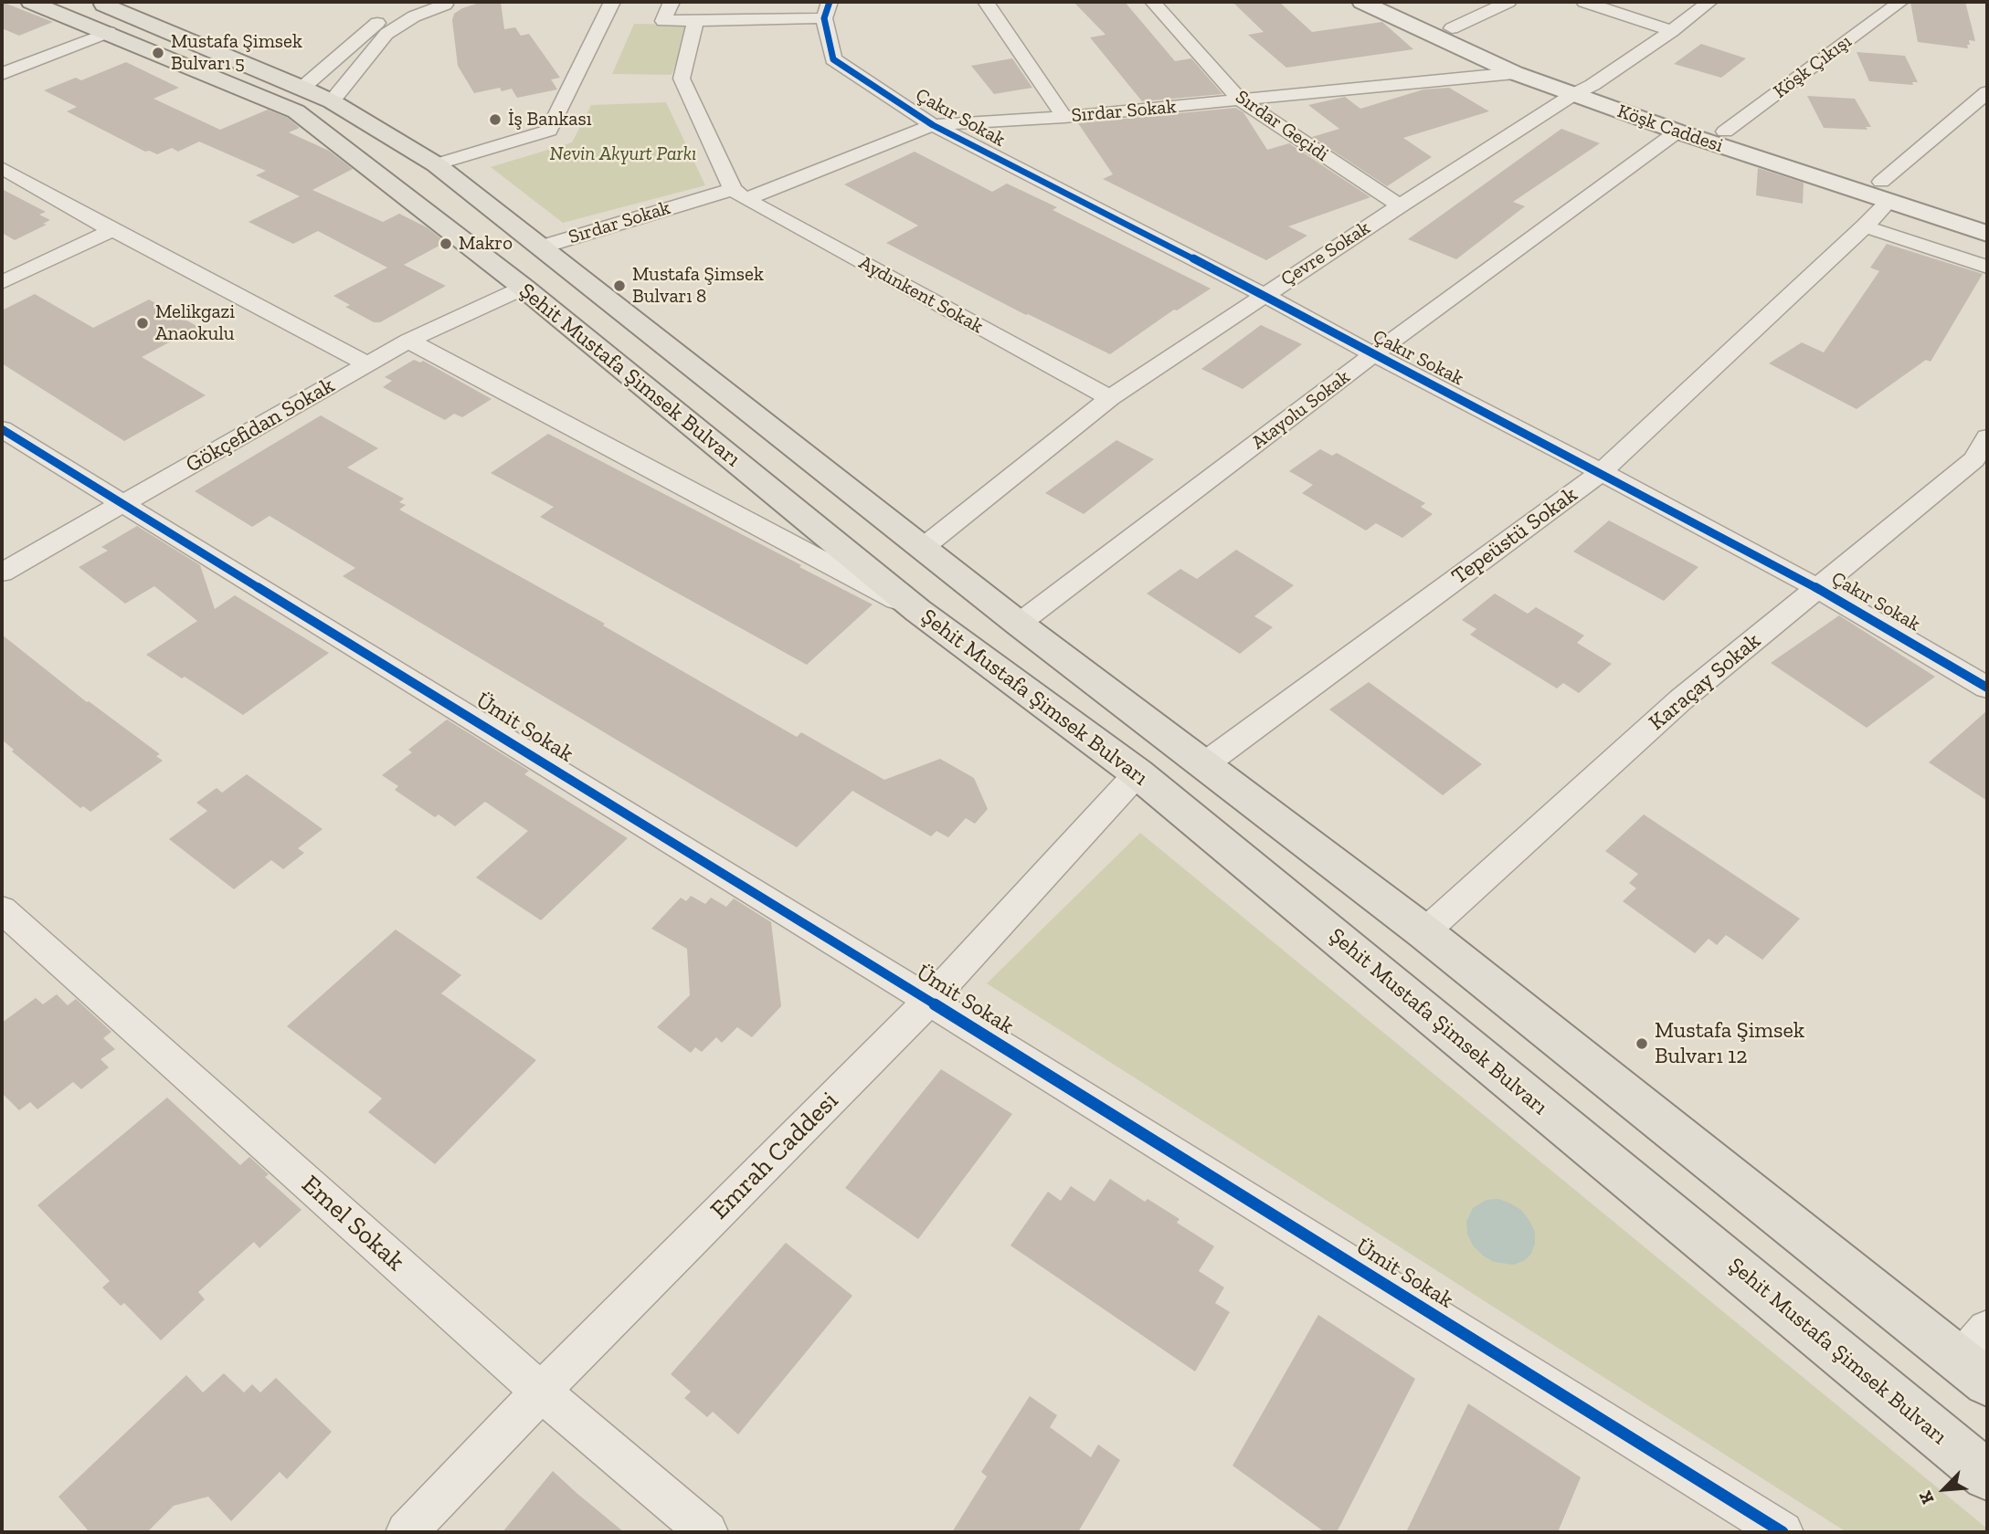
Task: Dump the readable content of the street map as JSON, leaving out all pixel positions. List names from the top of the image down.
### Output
{
  "streets": {
    "main road": ["Şehit Mustafa Şimsek Bulvarı"],
    "street": [
      "Köşk Çıkışı",
      "Sırdar Sokak",
      "Çakır Sokak",
      "Sırdar Geçidi",
      "Köşk Caddesi",
      "Çevre Sokak",
      "Aydınkent Sokak",
      "Atayolu Sokak",
      "Gökçefidan Sokak",
      "Tepeüstü Sokak",
      "Karaçay Sokak",
      "Ümit Sokak",
      "Emrah Caddesi",
      "Emel Sokak"
    ]
  },
  "crossings": [
    ["Köşk Çıkışı", "Köşk Caddesi"],
    ["Sırdar Sokak", "Çakır Sokak"],
    ["Sırdar Sokak", "Sırdar Geçidi"],
    ["Sırdar Sokak", "Köşk Caddesi"],
    ["Sırdar Sokak", "Aydınkent Sokak"],
    ["Sırdar Sokak", "Şehit Mustafa Şimsek Bulvarı"],
    ["Çakır Sokak", "Çevre Sokak"],
    ["Çakır Sokak", "Atayolu Sokak"],
    ["Çakır Sokak", "Tepeüstü Sokak"],
    ["Çakır Sokak", "Karaçay Sokak"],
    ["Sırdar Geçidi", "Çevre Sokak"],
    ["Köşk Caddesi", "Çevre Sokak"],
    ["Köşk Caddesi", "Atayolu Sokak"],
    ["Köşk Caddesi", "Tepeüstü Sokak"],
    ["Çevre Sokak", "Aydınkent Sokak"],
    ["Çevre Sokak", "Şehit Mustafa Şimsek Bulvarı"],
    ["Şehit Mustafa Şimsek Bulvarı", "Atayolu Sokak"],
    ["Şehit Mustafa Şimsek Bulvarı", "Gökçefidan Sokak"],
    ["Şehit Mustafa Şimsek Bulvarı", "Tepeüstü Sokak"],
    ["Şehit Mustafa Şimsek Bulvarı", "Karaçay Sokak"],
    ["Şehit Mustafa Şimsek Bulvarı", "Emrah Caddesi"],
    ["Gökçefidan Sokak", "Ümit Sokak"],
    ["Ümit Sokak", "Emrah Caddesi"],
    ["Emrah Caddesi", "Emel Sokak"]
  ],
  "parks": ["Nevin Akyurt Parkı"],
  "places": [
    "Mustafa Şimsek Bulvarı 5",
    "İş Bankası",
    "Makro",
    "Mustafa Şimsek Bulvarı 8",
    "Melikgazi Anaokulu",
    "Mustafa Şimsek Bulvarı 12"
  ],
  "north": "bottom left"
}
